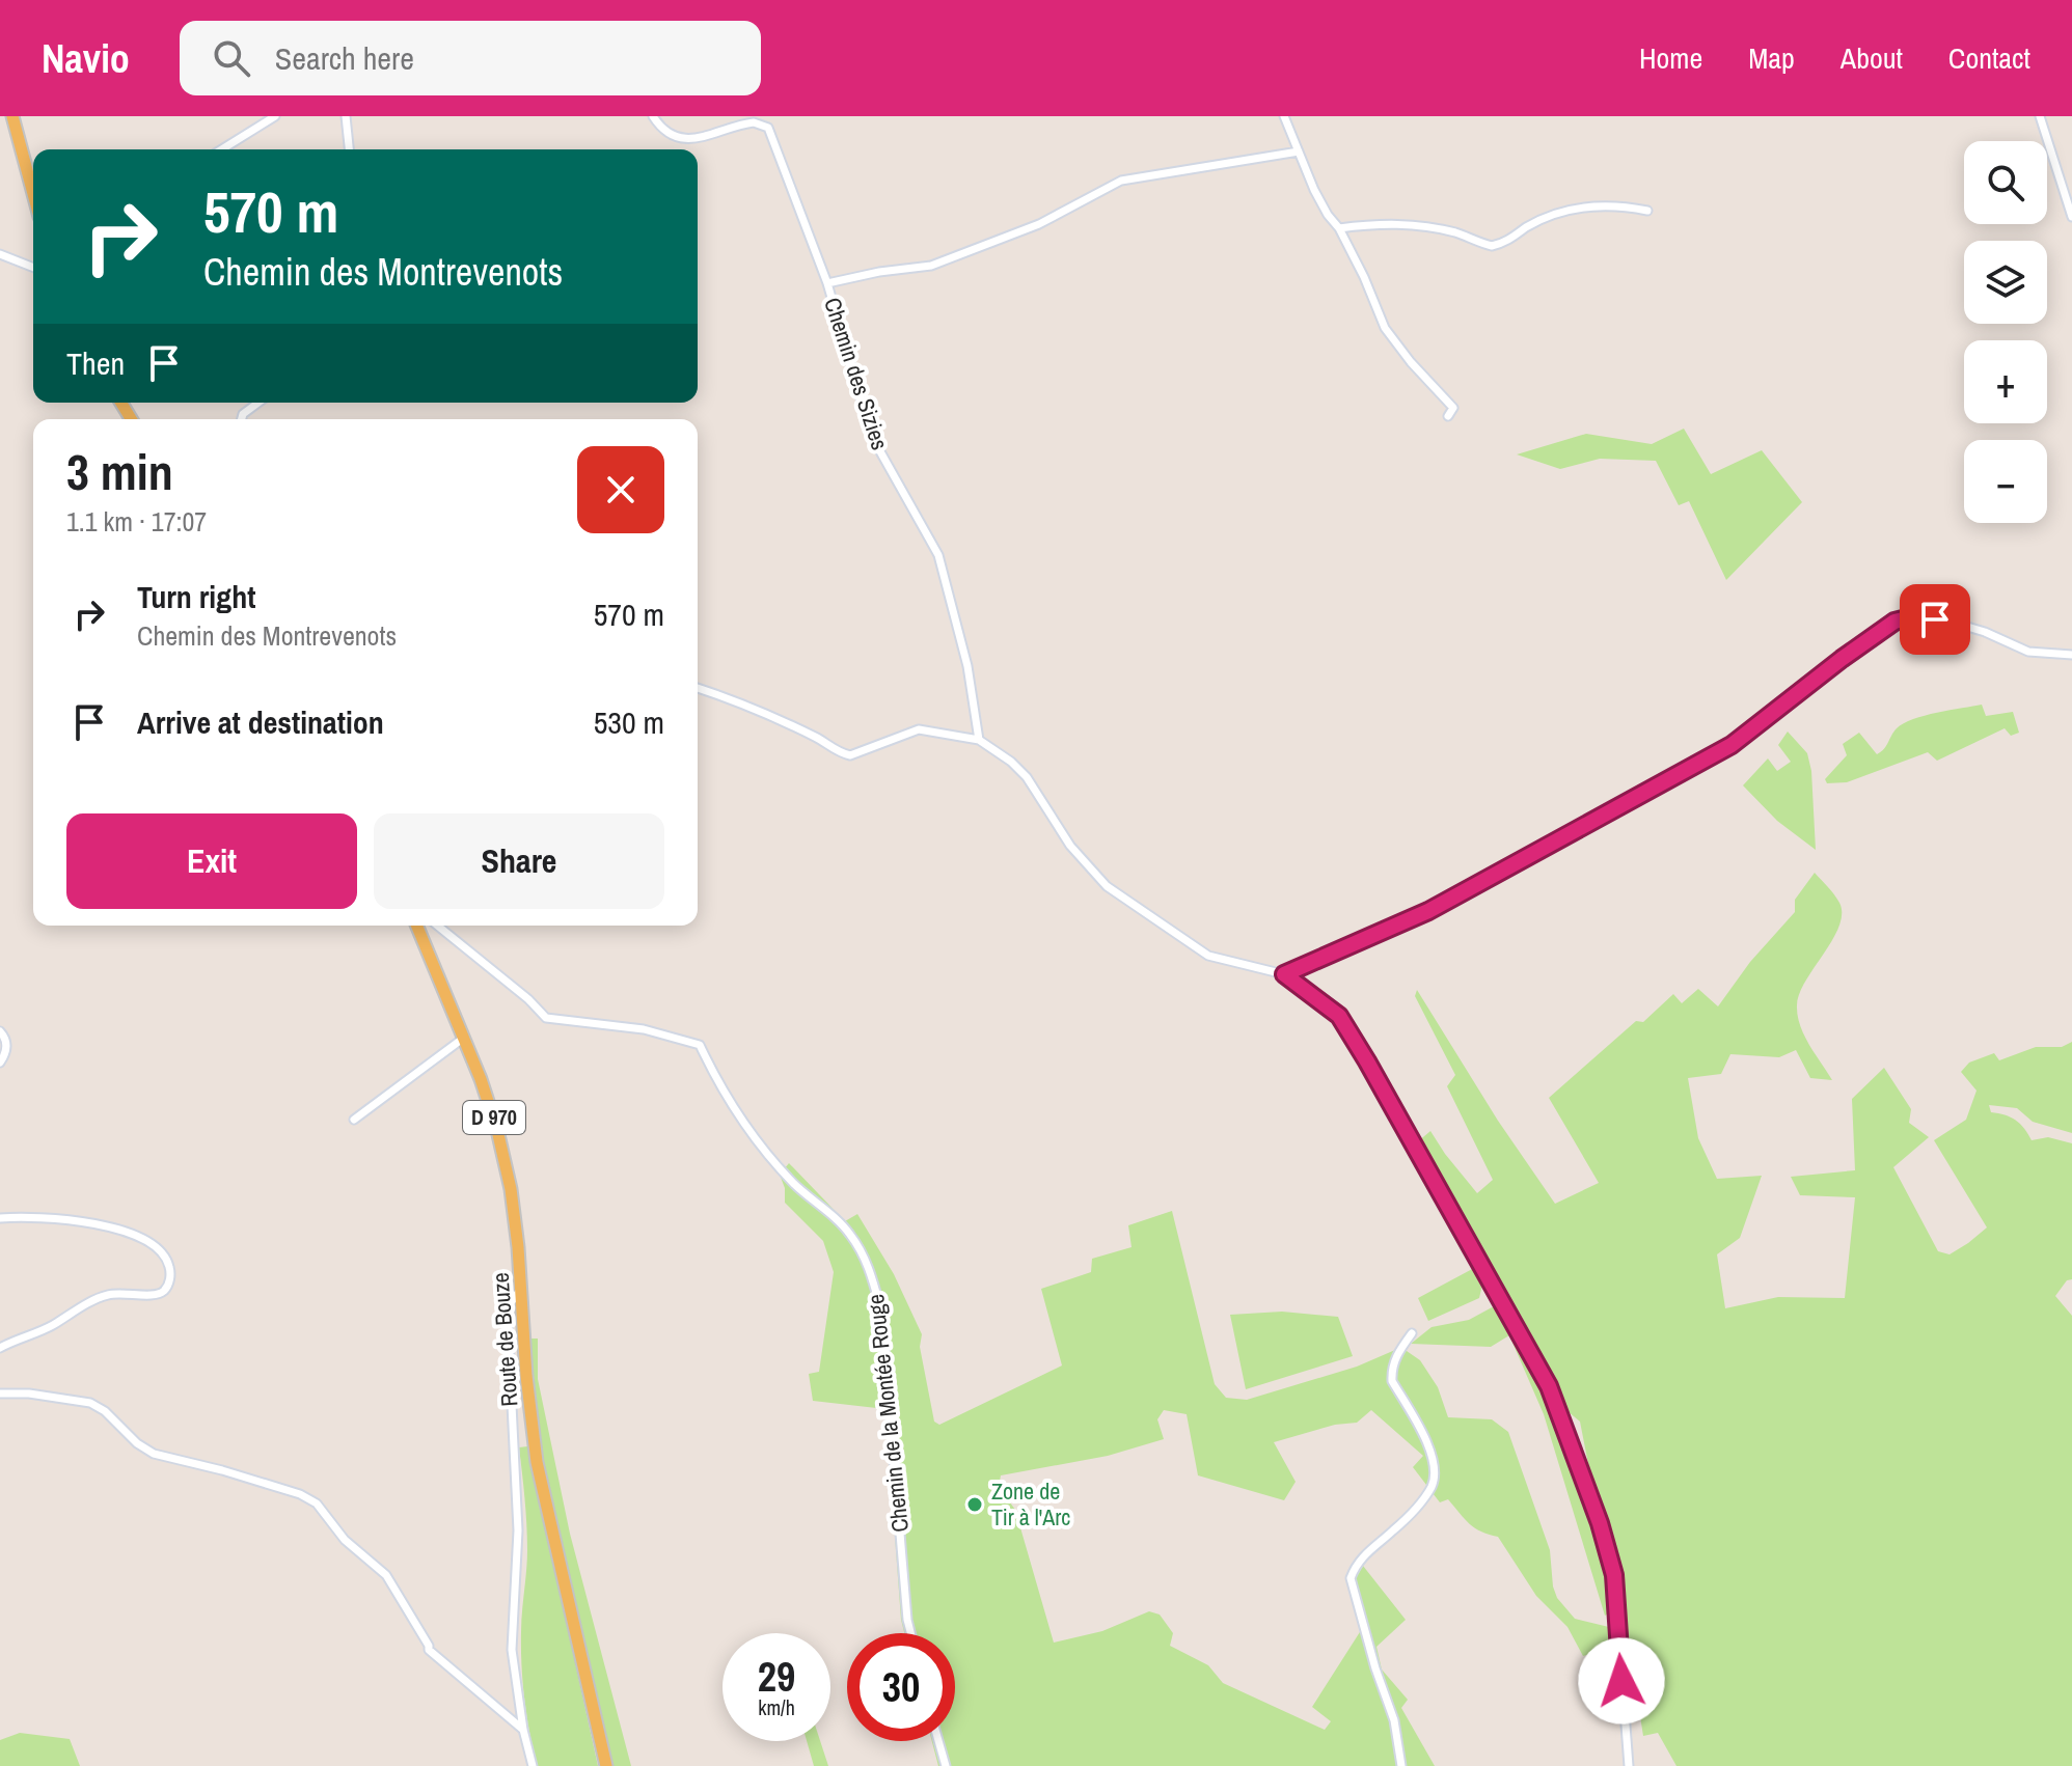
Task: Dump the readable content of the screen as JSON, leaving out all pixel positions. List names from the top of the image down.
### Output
{
  "streets": {
    "main road": ["D 970", "Route de Bouze"],
    "street": ["Chemin des Sizies", "Chemin de la Montée Rouge"]
  },
  "places": ["Zone de Tir à l'Arc"],
  "page": {
    "header": "Navio",
    "search": "Search here",
    "nav": [
      "Home",
      "Map",
      "About",
      "Contact"
    ],
    "map_buttons": ["+", "−"],
    "turn": ["570 m", "Chemin des Montrevenots"],
    "then": "Then",
    "heading": ["3 min", "1.1 km · 17:07"],
    "list": [
      {
        "name": "Turn right",
        "note": "Chemin des Montrevenots",
        "value": "570 m"
      },
      {
        "name": "Arrive at destination",
        "value": "530 m"
      }
    ],
    "buttons": ["Exit", "Share"],
    "speed": "29 km/h",
    "limit": "30"
  }
}
